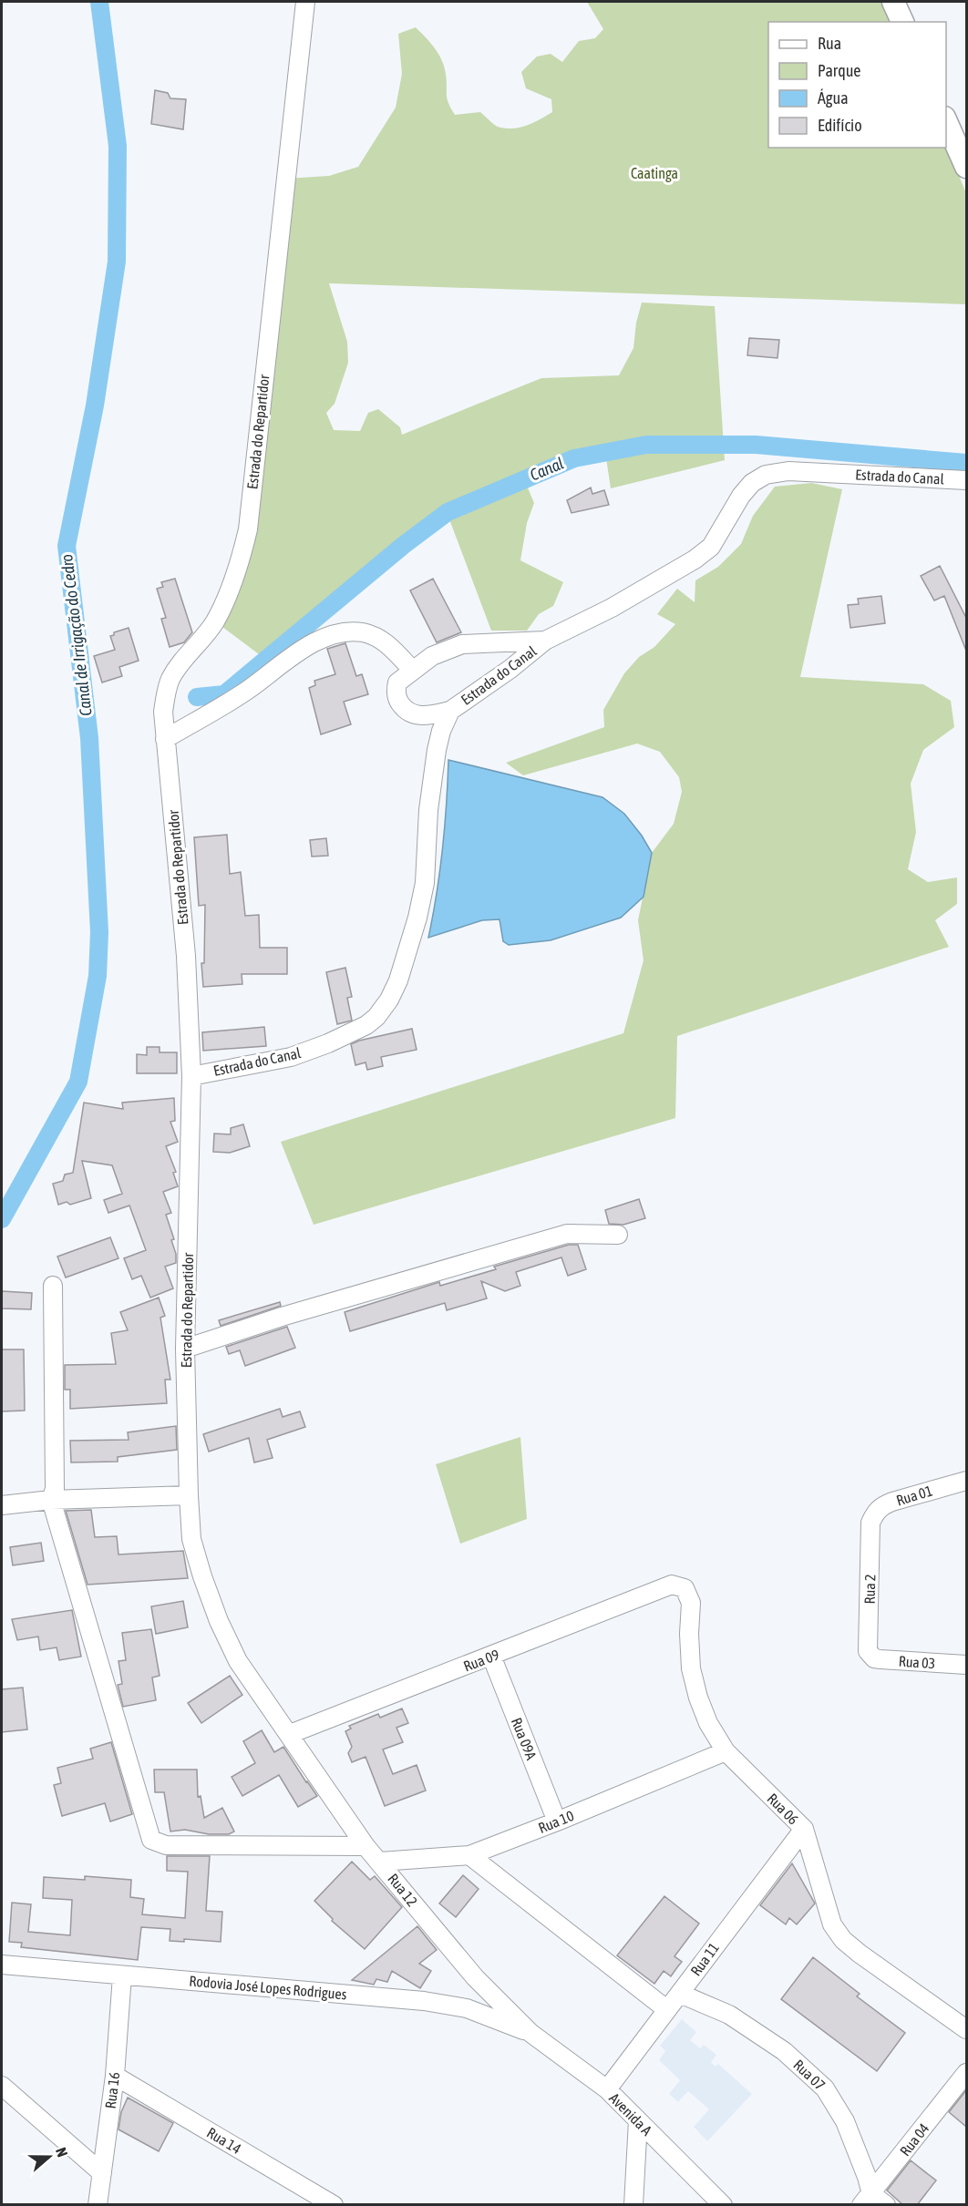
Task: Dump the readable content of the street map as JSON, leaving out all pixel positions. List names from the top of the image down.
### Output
{
  "streets": {
    "street": [
      "Estrada do Repartidor",
      "Estrada do Canal",
      "Rua 01",
      "Rua 2",
      "Rua 09",
      "Rua 03",
      "Rua 09A",
      "Rua 06",
      "Rua 10",
      "Rua 12",
      "Rua 11",
      "Rodovia José Lopes Rodrigues",
      "Rua 07",
      "Rua 16",
      "Avenida A",
      "Rua 04",
      "Rua 14"
    ]
  },
  "crossings": [
    ["Estrada do Repartidor", "Estrada do Canal"],
    ["Estrada do Repartidor", "Rua 09"],
    ["Estrada do Repartidor", "Rua 12"],
    ["Rua 01", "Rua 2"],
    ["Rua 2", "Rua 03"],
    ["Rua 09", "Rua 09A"],
    ["Rua 09", "Rua 06"],
    ["Rua 09", "Rua 12"],
    ["Rua 09A", "Rua 10"],
    ["Rua 06", "Rua 10"],
    ["Rua 06", "Rua 11"],
    ["Rua 10", "Rua 12"],
    ["Rua 12", "Rodovia José Lopes Rodrigues"],
    ["Rua 12", "Avenida A"],
    ["Rua 11", "Rua 07"],
    ["Rua 11", "Avenida A"],
    ["Rodovia José Lopes Rodrigues", "Rua 16"],
    ["Rodovia José Lopes Rodrigues", "Avenida A"],
    ["Rua 07", "Rua 04"],
    ["Rua 16", "Rua 14"]
  ],
  "water": ["Canal", "Canal de Irrigação do Cedro"],
  "parks": ["Caatinga"],
  "legend": [
    "Rua",
    "Parque",
    "Água",
    "Edifício"
  ],
  "north": "right"
}
